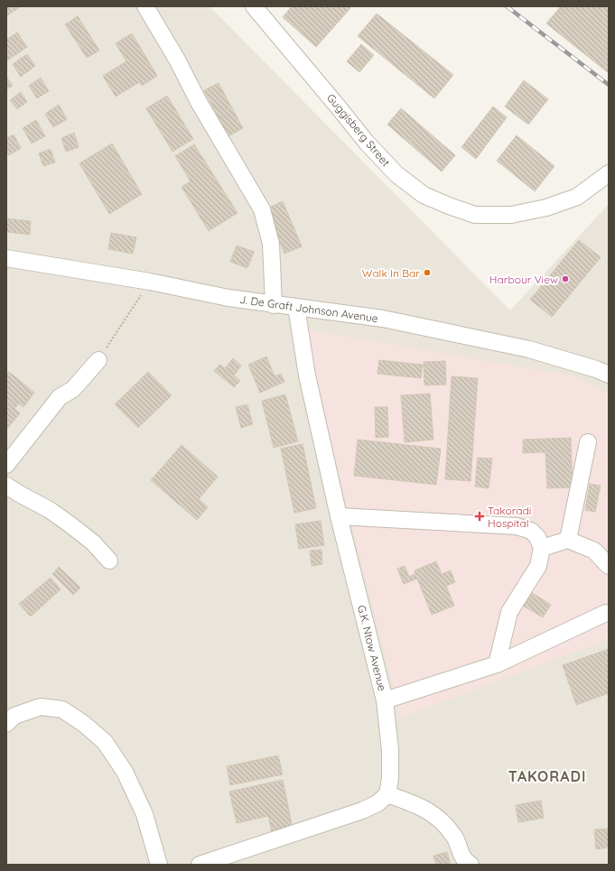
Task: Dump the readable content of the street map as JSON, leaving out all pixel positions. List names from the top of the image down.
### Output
{
  "streets": {
    "street": ["Guggisberg Street", "J. De Graft Johnson Avenue", "G.K. Ntow Avenue"]
  },
  "crossings": [
    ["J. De Graft Johnson Avenue", "G.K. Ntow Avenue"]
  ],
  "districts": ["TAKORADI"],
  "places": {
    "other": ["Walk In Bar", "Harbour View"],
    "health": ["Takoradi Hospital"]
  }
}
